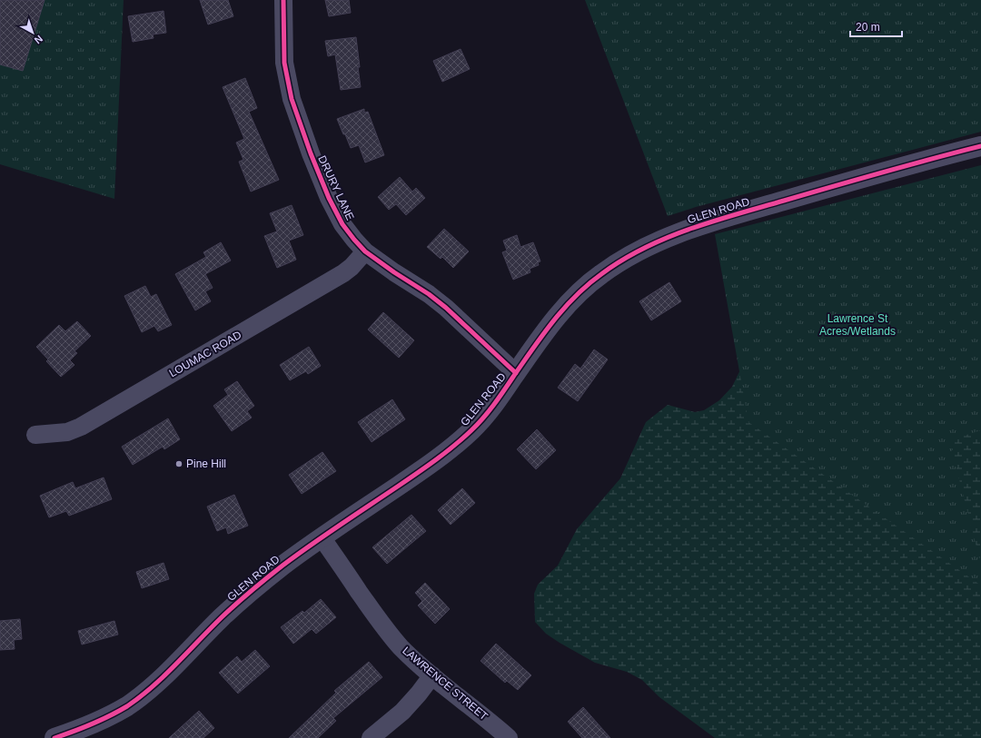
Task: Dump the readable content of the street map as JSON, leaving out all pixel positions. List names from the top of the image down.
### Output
{
  "streets": {
    "street": [
      "DRURY LANE",
      "GLEN ROAD",
      "LOUMAC ROAD",
      "LAWRENCE STREET"
    ]
  },
  "crossings": [
    ["DRURY LANE", "GLEN ROAD"],
    ["DRURY LANE", "LOUMAC ROAD"],
    ["GLEN ROAD", "LAWRENCE STREET"]
  ],
  "parks": ["Lawrence St Acres/Wetlands"],
  "places": ["Pine Hill"],
  "scale_bar": "20 m",
  "north": "bottom right"
}
